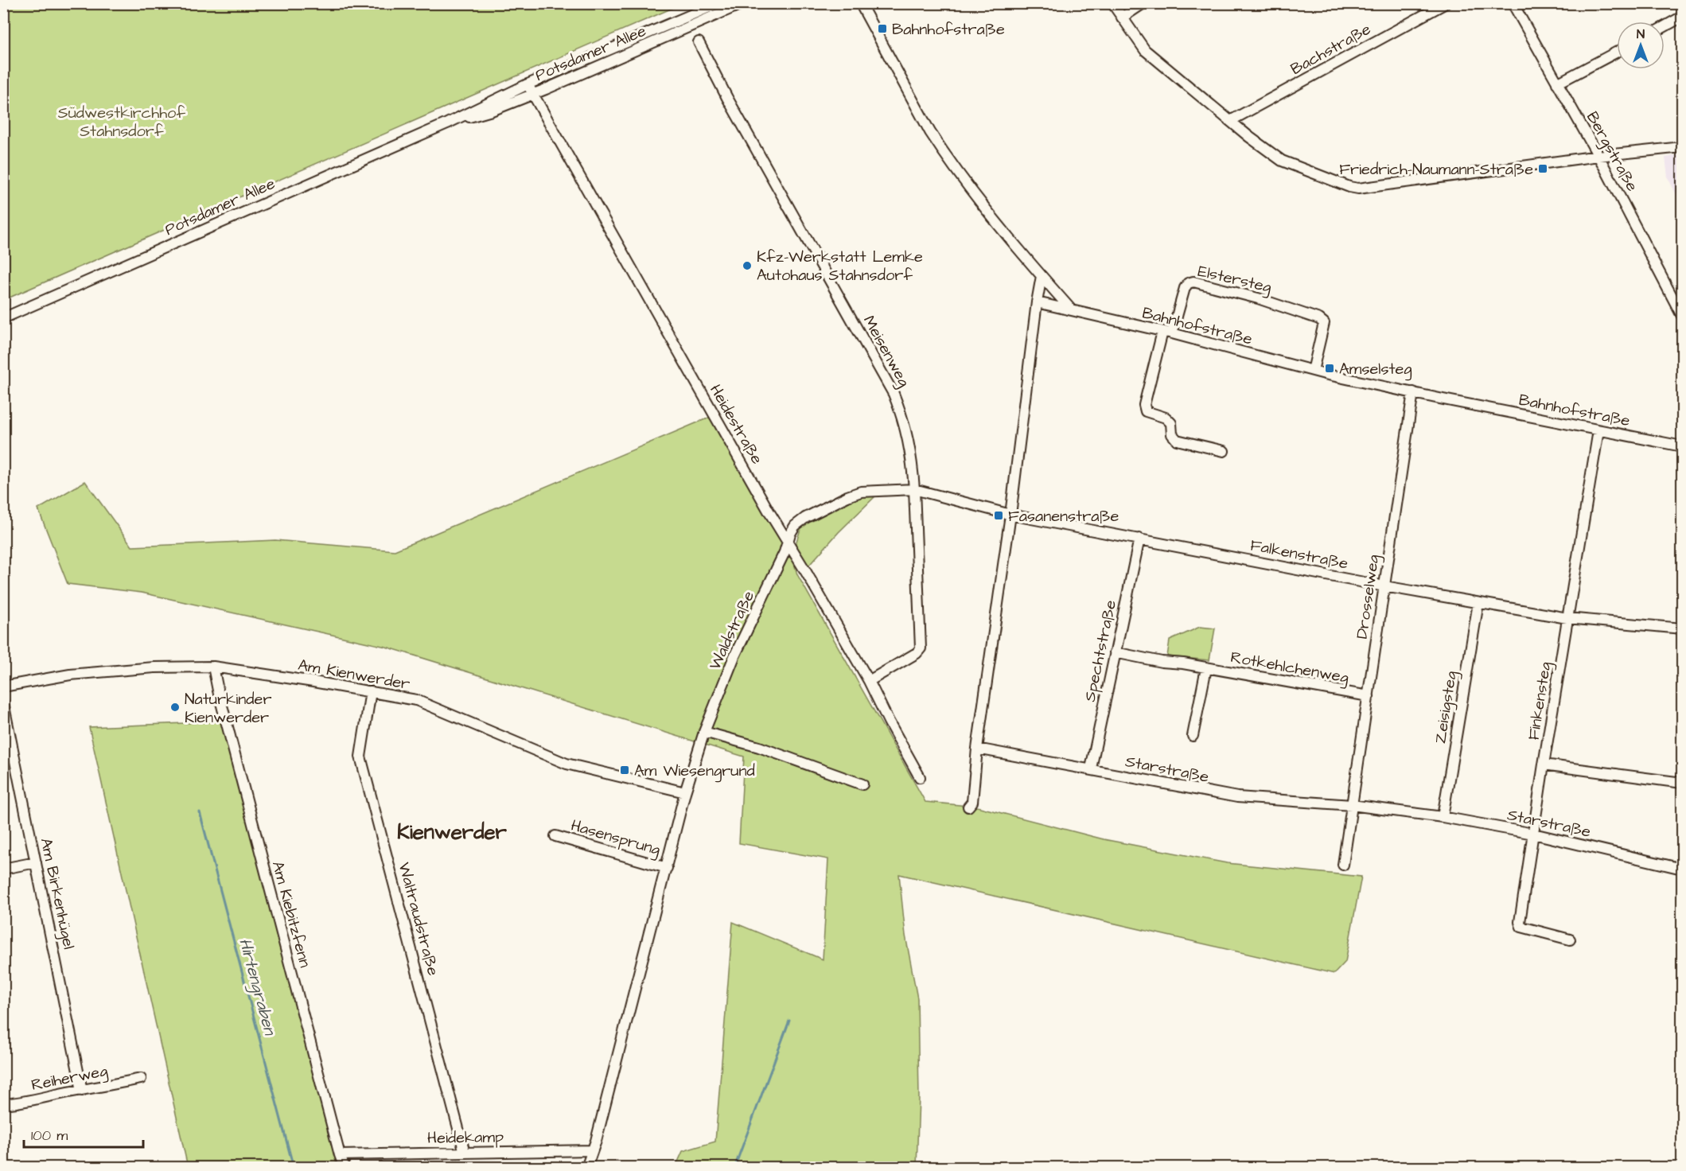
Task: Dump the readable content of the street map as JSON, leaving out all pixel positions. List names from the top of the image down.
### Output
{
  "streets": {
    "street": [
      "Bachstraße",
      "Potsdamer Allee",
      "Bergstraße",
      "Elstersteg",
      "Bahnhofstraße",
      "Meisenweg",
      "Heidestraße",
      "Falkenstraße",
      "Drosselweg",
      "Waldstraße",
      "Spechtstraße",
      "Rotkehlchenweg",
      "Am Kienwerder",
      "Finkensteg",
      "Zeisigsteg",
      "Starstraße",
      "Hasensprung",
      "Am Birkenhügel",
      "Am Kiebitzfenn",
      "Waltraudstraße",
      "Reiherweg",
      "Heidekamp"
    ]
  },
  "crossings": [
    ["Potsdamer Allee", "Heidestraße"],
    ["Elstersteg", "Bahnhofstraße"],
    ["Bahnhofstraße", "Drosselweg"],
    ["Bahnhofstraße", "Finkensteg"],
    ["Meisenweg", "Heidestraße"],
    ["Meisenweg", "Falkenstraße"],
    ["Meisenweg", "Waldstraße"],
    ["Heidestraße", "Waldstraße"],
    ["Falkenstraße", "Drosselweg"],
    ["Falkenstraße", "Waldstraße"],
    ["Falkenstraße", "Spechtstraße"],
    ["Falkenstraße", "Finkensteg"],
    ["Falkenstraße", "Zeisigsteg"],
    ["Drosselweg", "Rotkehlchenweg"],
    ["Drosselweg", "Starstraße"],
    ["Spechtstraße", "Rotkehlchenweg"],
    ["Spechtstraße", "Starstraße"],
    ["Am Kienwerder", "Am Kiebitzfenn"],
    ["Am Kienwerder", "Waltraudstraße"],
    ["Finkensteg", "Starstraße"],
    ["Zeisigsteg", "Starstraße"],
    ["Am Birkenhügel", "Reiherweg"],
    ["Am Kiebitzfenn", "Heidekamp"],
    ["Waltraudstraße", "Heidekamp"]
  ],
  "districts": ["Kienwerder"],
  "water": ["Hirtengraben"],
  "parks": ["Südwestkirchhof Stahnsdorf"],
  "places": {
    "transit": [
      "Bahnhofstraße",
      "Friedrich-Naumann-Straße",
      "Amselsteg",
      "Fasanenstraße",
      "Am Wiesengrund"
    ],
    "other": ["Kfz-Werkstatt Lemke Autohaus Stahnsdorf", "Naturkinder Kienwerder"]
  },
  "scale_bar": "100 m",
  "north": "top"
}
